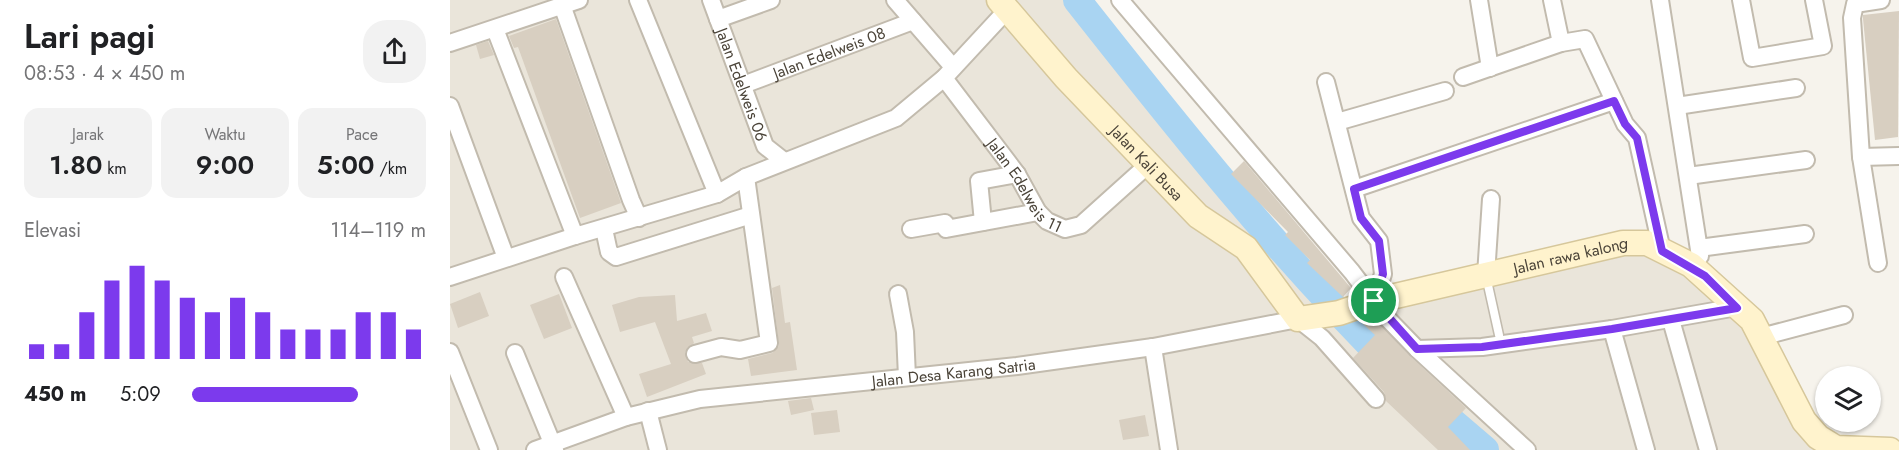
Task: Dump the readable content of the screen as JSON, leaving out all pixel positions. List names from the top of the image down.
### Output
{
  "streets": {
    "street": [
      "Jalan Edelweis 08",
      "Jalan Edelweis 06",
      "Jalan Kali Busa",
      "Jalan Edelweis 11",
      "Jalan rawa kalong",
      "Jalan Desa Karang Satria"
    ]
  },
  "crossings": [
    ["Jalan Edelweis 08", "Jalan Edelweis 06"],
    ["Jalan Edelweis 08", "Jalan Edelweis 11"],
    ["Jalan Kali Busa", "Jalan Edelweis 11"],
    ["Jalan Kali Busa", "Jalan Desa Karang Satria"],
    ["Jalan rawa kalong", "Jalan Desa Karang Satria"]
  ],
  "page": {
    "heading": ["Lari pagi", "08:53 · 4 × 450 m"],
    "stats": [
      ["Jarak", "1.80 km"],
      ["Waktu", "9:00"],
      ["Pace", "5:00 /km"]
    ],
    "chart": ["Elevasi", "114–119 m"],
    "list": [
      {
        "name": "450 m",
        "note": "5:09"
      }
    ]
  }
}
